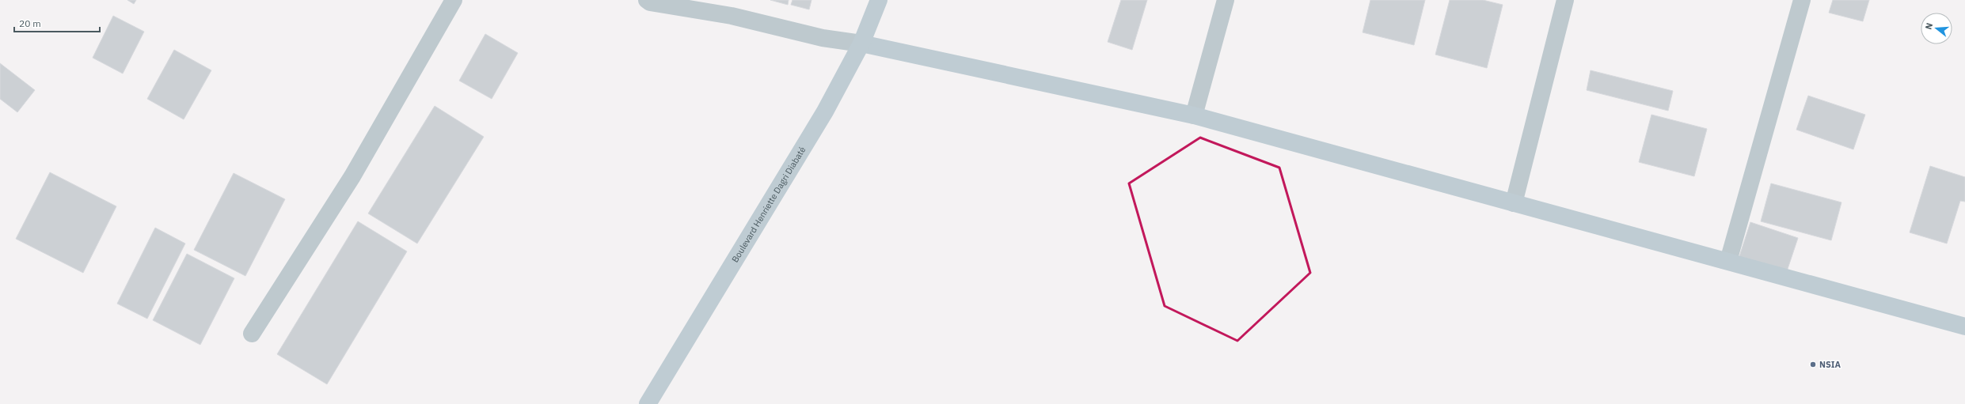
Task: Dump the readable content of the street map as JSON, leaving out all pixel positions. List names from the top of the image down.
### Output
{
  "streets": {
    "street": ["Boulevard Henriette Dagri Diabaté"]
  },
  "places": ["NSIA"],
  "scale_bar": "20 m",
  "north": "left"
}
